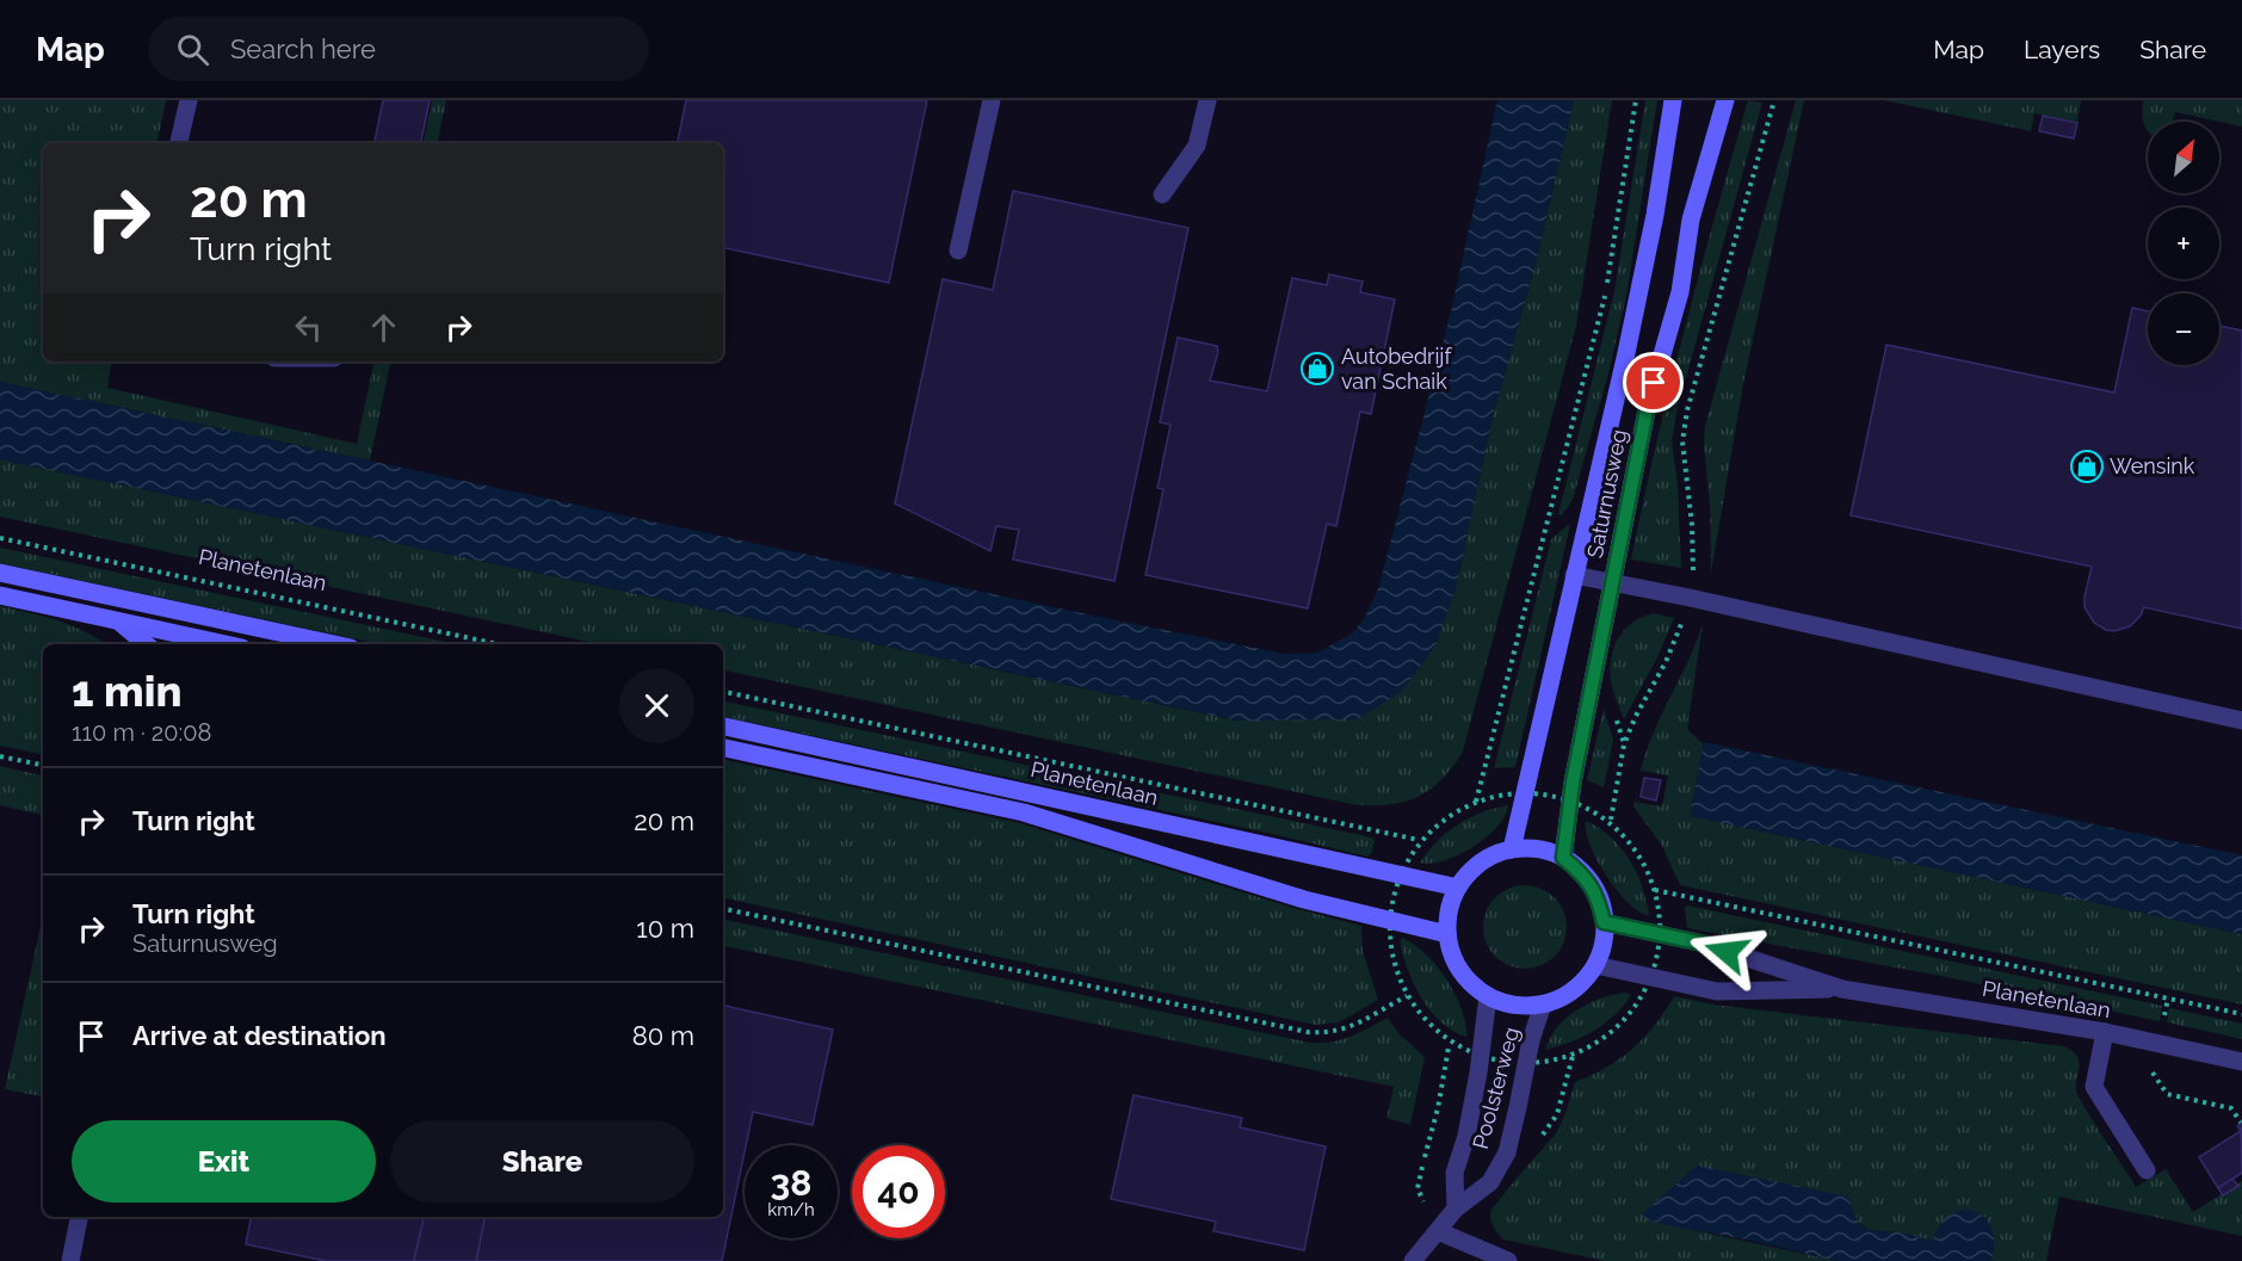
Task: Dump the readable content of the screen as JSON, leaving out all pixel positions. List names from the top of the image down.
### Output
{
  "streets": {
    "main road": ["Saturnusweg", "Planetenlaan"],
    "street": ["Poolsterweg"]
  },
  "crossings": [
    ["Saturnusweg", "Planetenlaan"],
    ["Saturnusweg", "Poolsterweg"],
    ["Planetenlaan", "Poolsterweg"]
  ],
  "places": {
    "shop": ["Autobedrijf van Schaik", "Wensink"]
  },
  "north": "top right",
  "page": {
    "header": "Map",
    "search": "Search here",
    "nav": ["Map", "Layers", "Share"],
    "map_buttons": ["+", "−"],
    "turn": ["20 m", "Turn right"],
    "heading": ["1 min", "110 m · 20:08"],
    "list": [
      {
        "name": "Turn right",
        "value": "20 m"
      },
      {
        "name": "Turn right",
        "note": "Saturnusweg",
        "value": "10 m"
      },
      {
        "name": "Arrive at destination",
        "value": "80 m"
      }
    ],
    "buttons": ["Exit", "Share"],
    "speed": "38 km/h",
    "limit": "40"
  }
}
